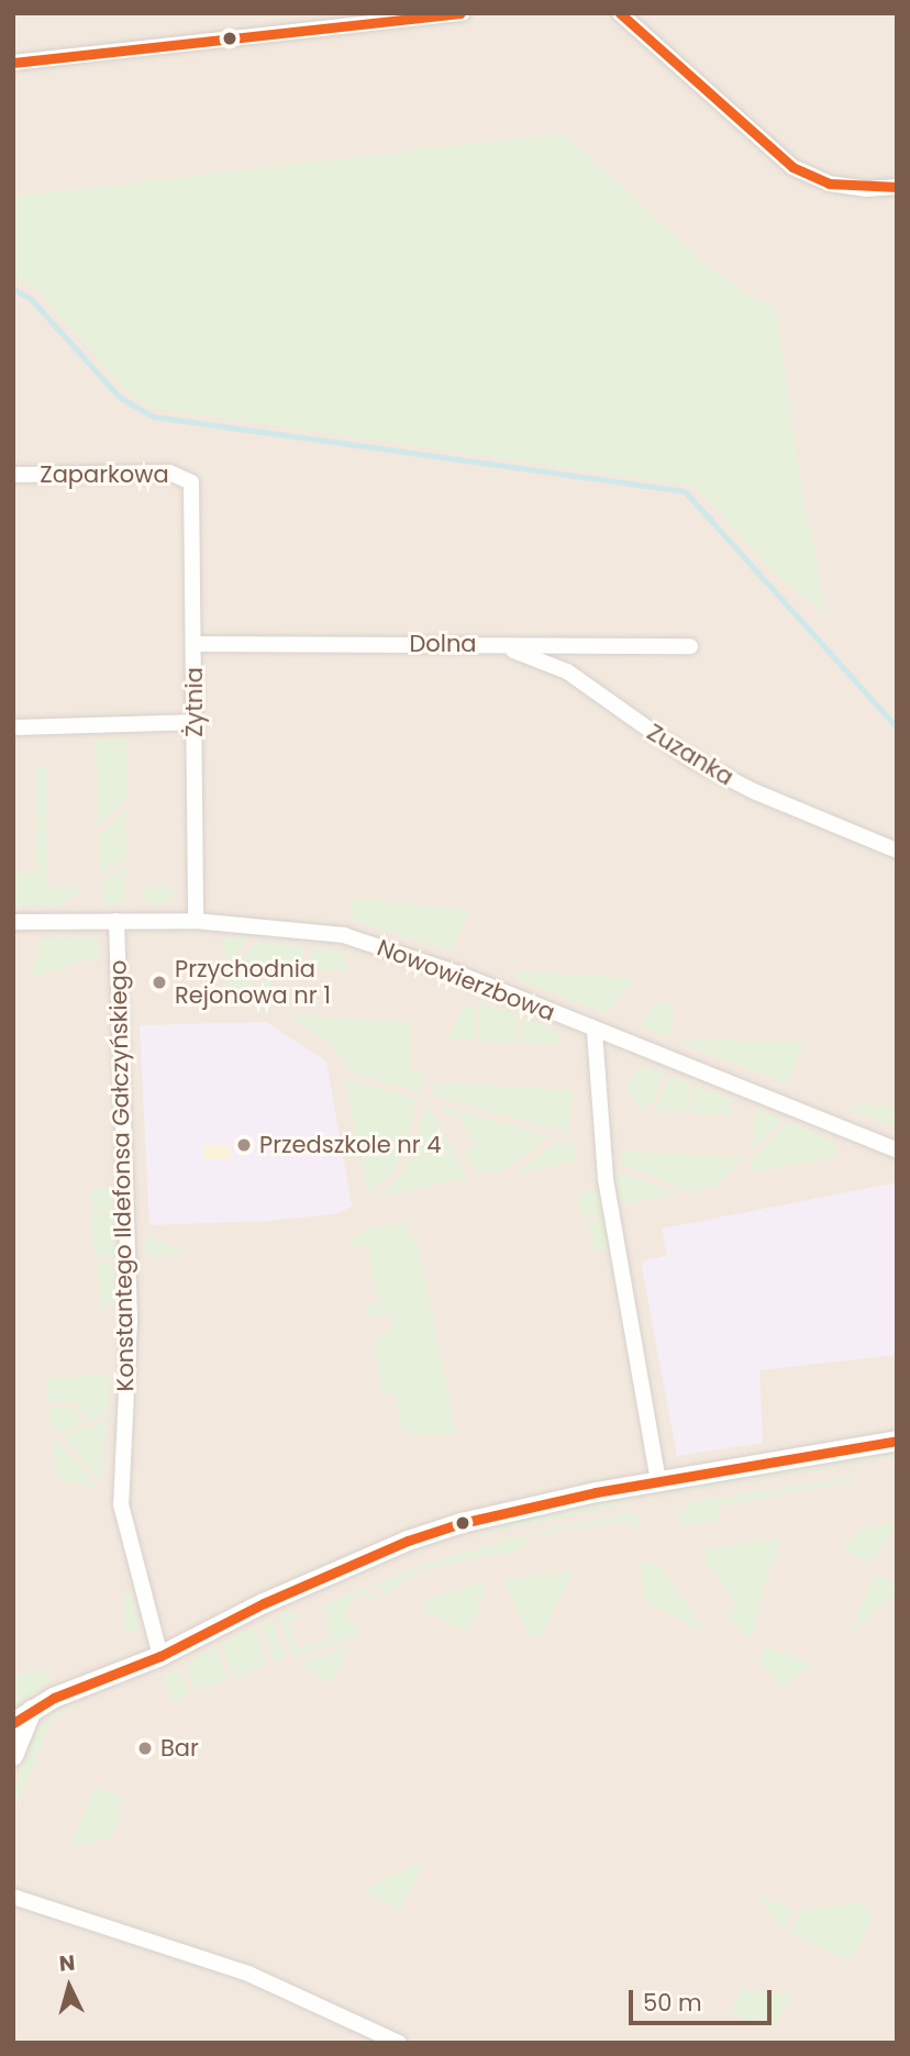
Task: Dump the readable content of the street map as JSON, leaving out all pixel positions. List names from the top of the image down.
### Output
{
  "streets": {
    "street": [
      "Zaparkowa",
      "Dolna",
      "Żytnia",
      "Zuzanka",
      "Nowowierzbowa",
      "Konstantego Ildefonsa Gałczyńskiego"
    ]
  },
  "crossings": [
    ["Zaparkowa", "Żytnia"],
    ["Dolna", "Żytnia"],
    ["Dolna", "Zuzanka"],
    ["Żytnia", "Nowowierzbowa"],
    ["Nowowierzbowa", "Konstantego Ildefonsa Gałczyńskiego"]
  ],
  "places": ["Przychodnia Rejonowa nr 1", "Przedszkole nr 4", "Bar"],
  "scale_bar": "50 m",
  "north": "top"
}
